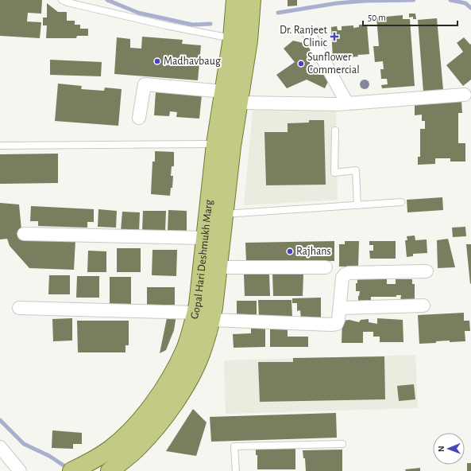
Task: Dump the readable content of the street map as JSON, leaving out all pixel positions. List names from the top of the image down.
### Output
{
  "streets": {
    "main road": ["Gopal Hari Deshmukh Marg"]
  },
  "places": {
    "health": ["Dr. Ranjeet Clinic"],
    "other": ["Madhavbaug", "Sunflower Commercial", "Rajhans"]
  },
  "scale_bar": "50 m",
  "north": "left"
}
